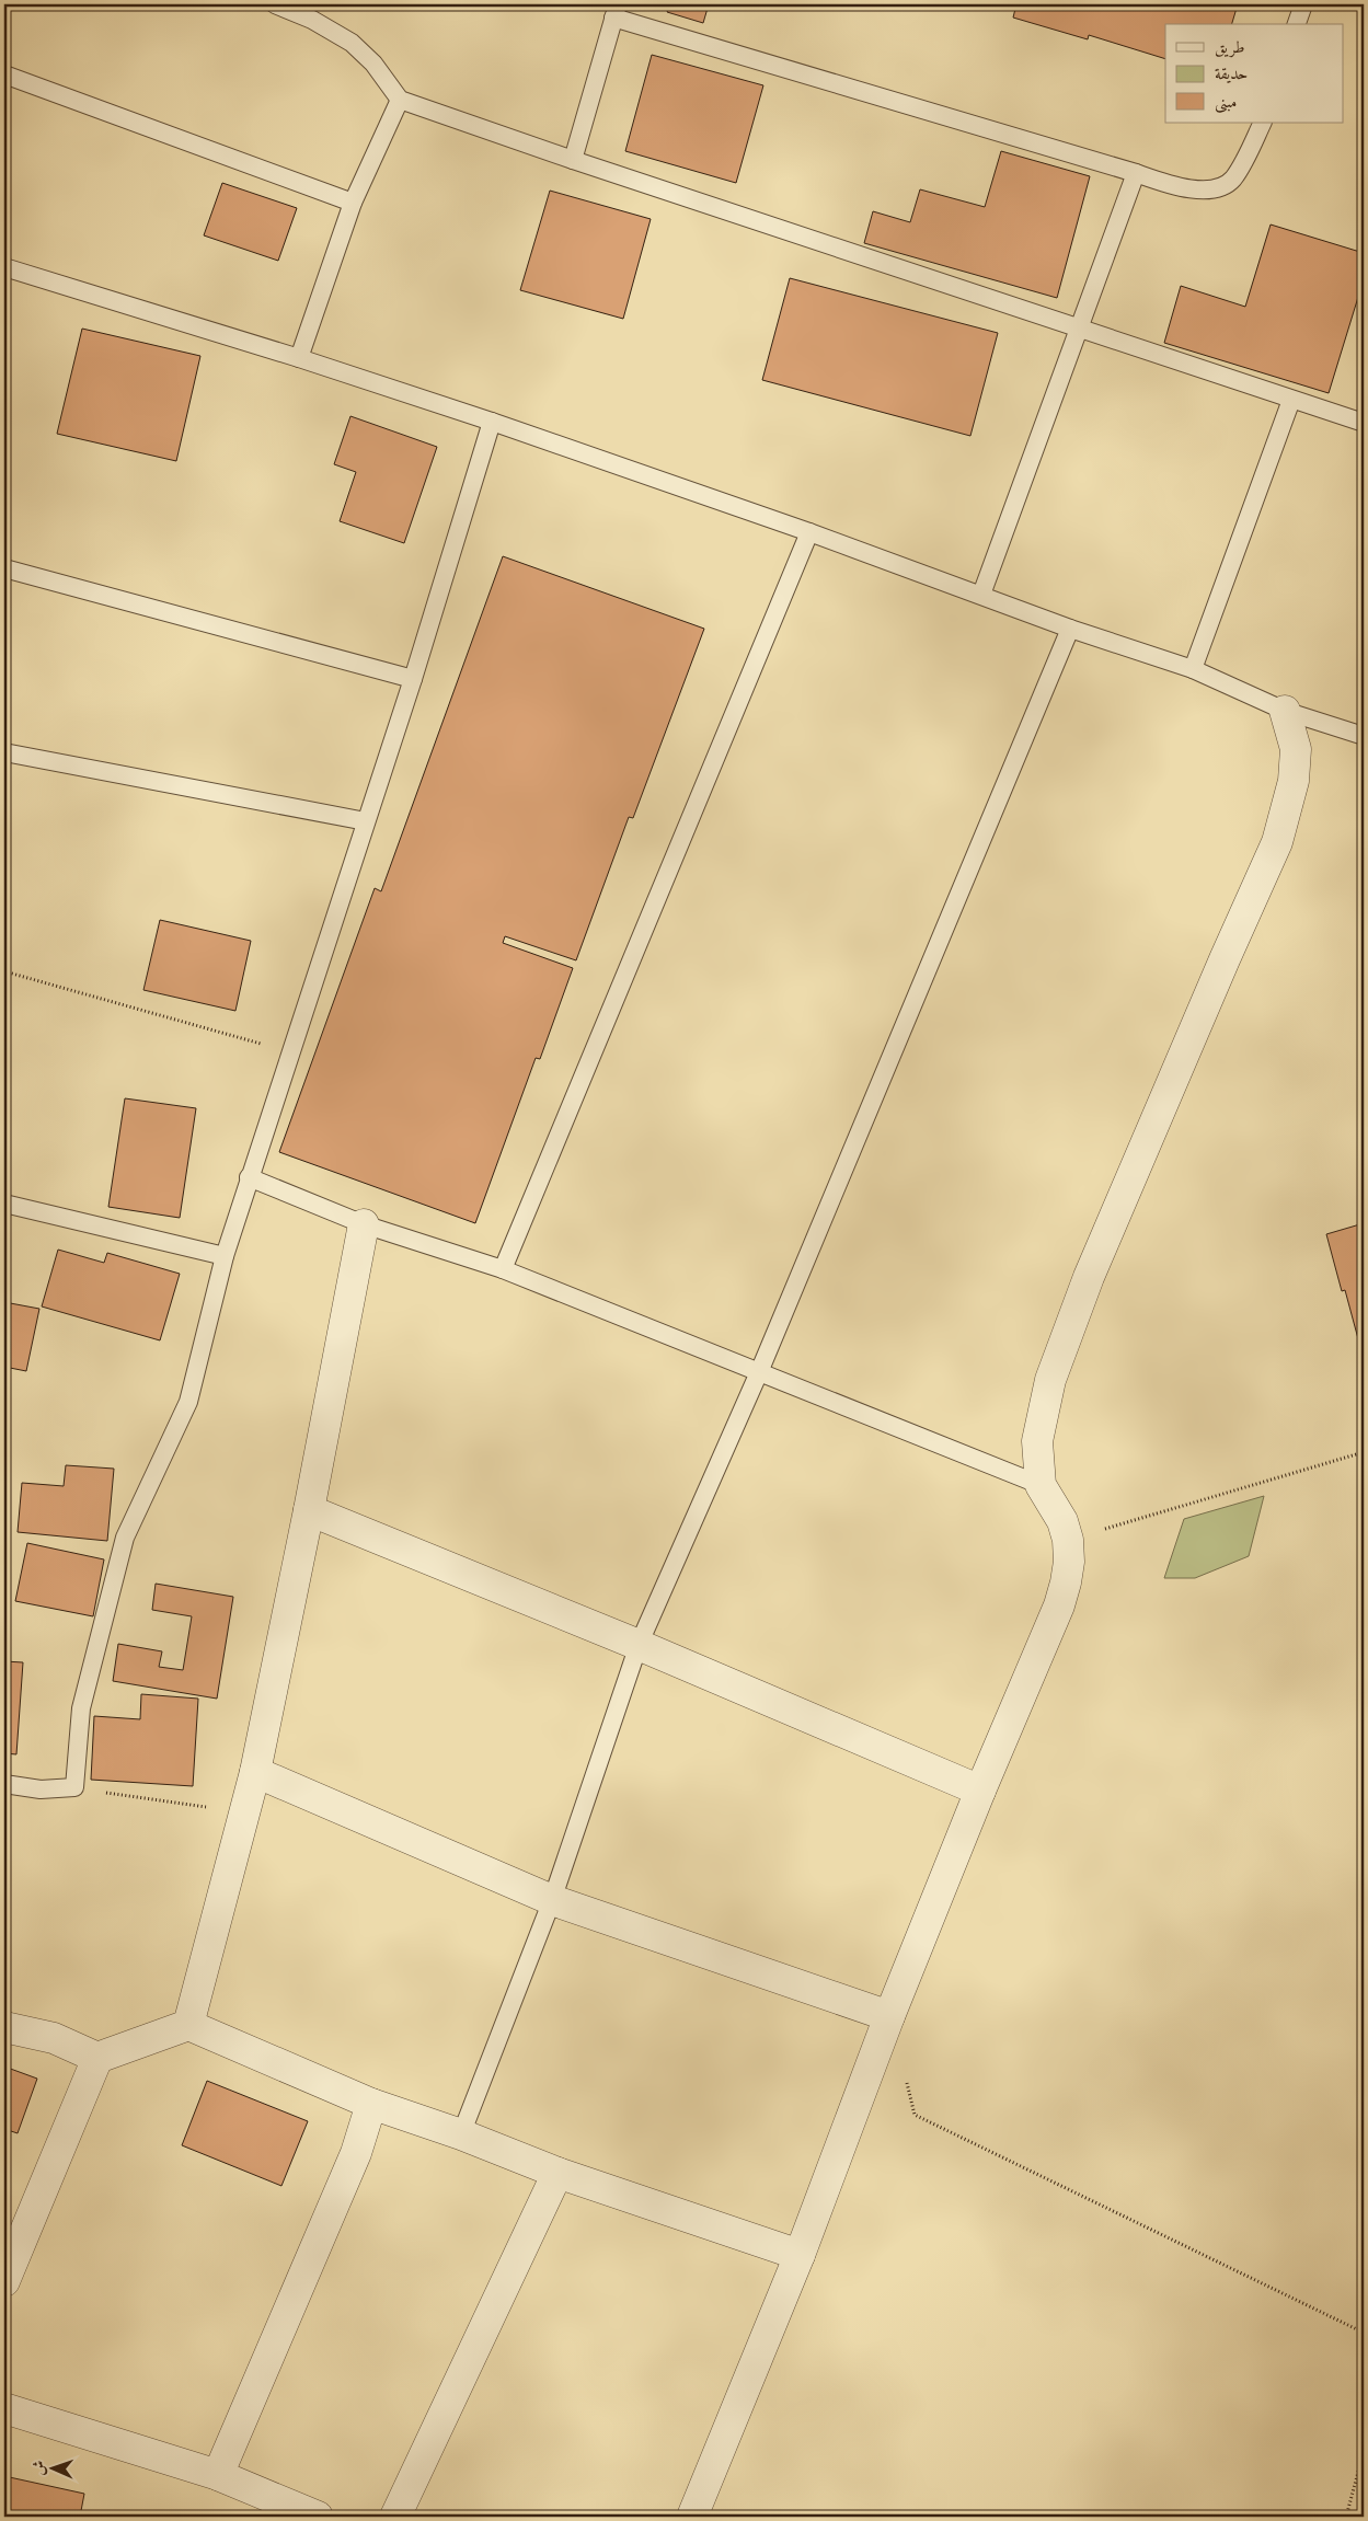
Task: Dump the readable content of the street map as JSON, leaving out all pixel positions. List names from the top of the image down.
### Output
{
  "legend": ["طريق", "حديقة", "مبنى"],
  "north": "left"
}
